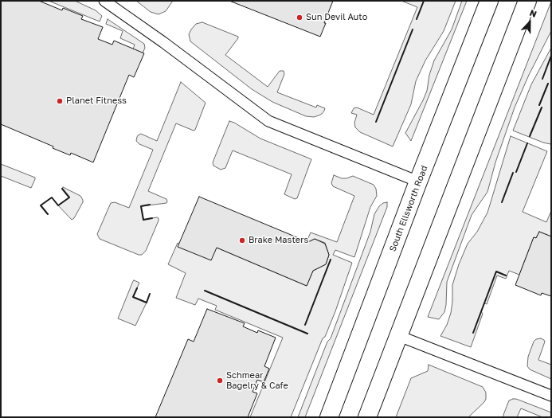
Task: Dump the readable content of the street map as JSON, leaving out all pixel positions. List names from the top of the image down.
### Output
{
  "streets": {
    "street": ["South Ellsworth Road"]
  },
  "places": [
    "Sun Devil Auto",
    "Planet Fitness",
    "Brake Masters",
    "Schmear Bagelry & Cafe"
  ],
  "north": "top"
}
